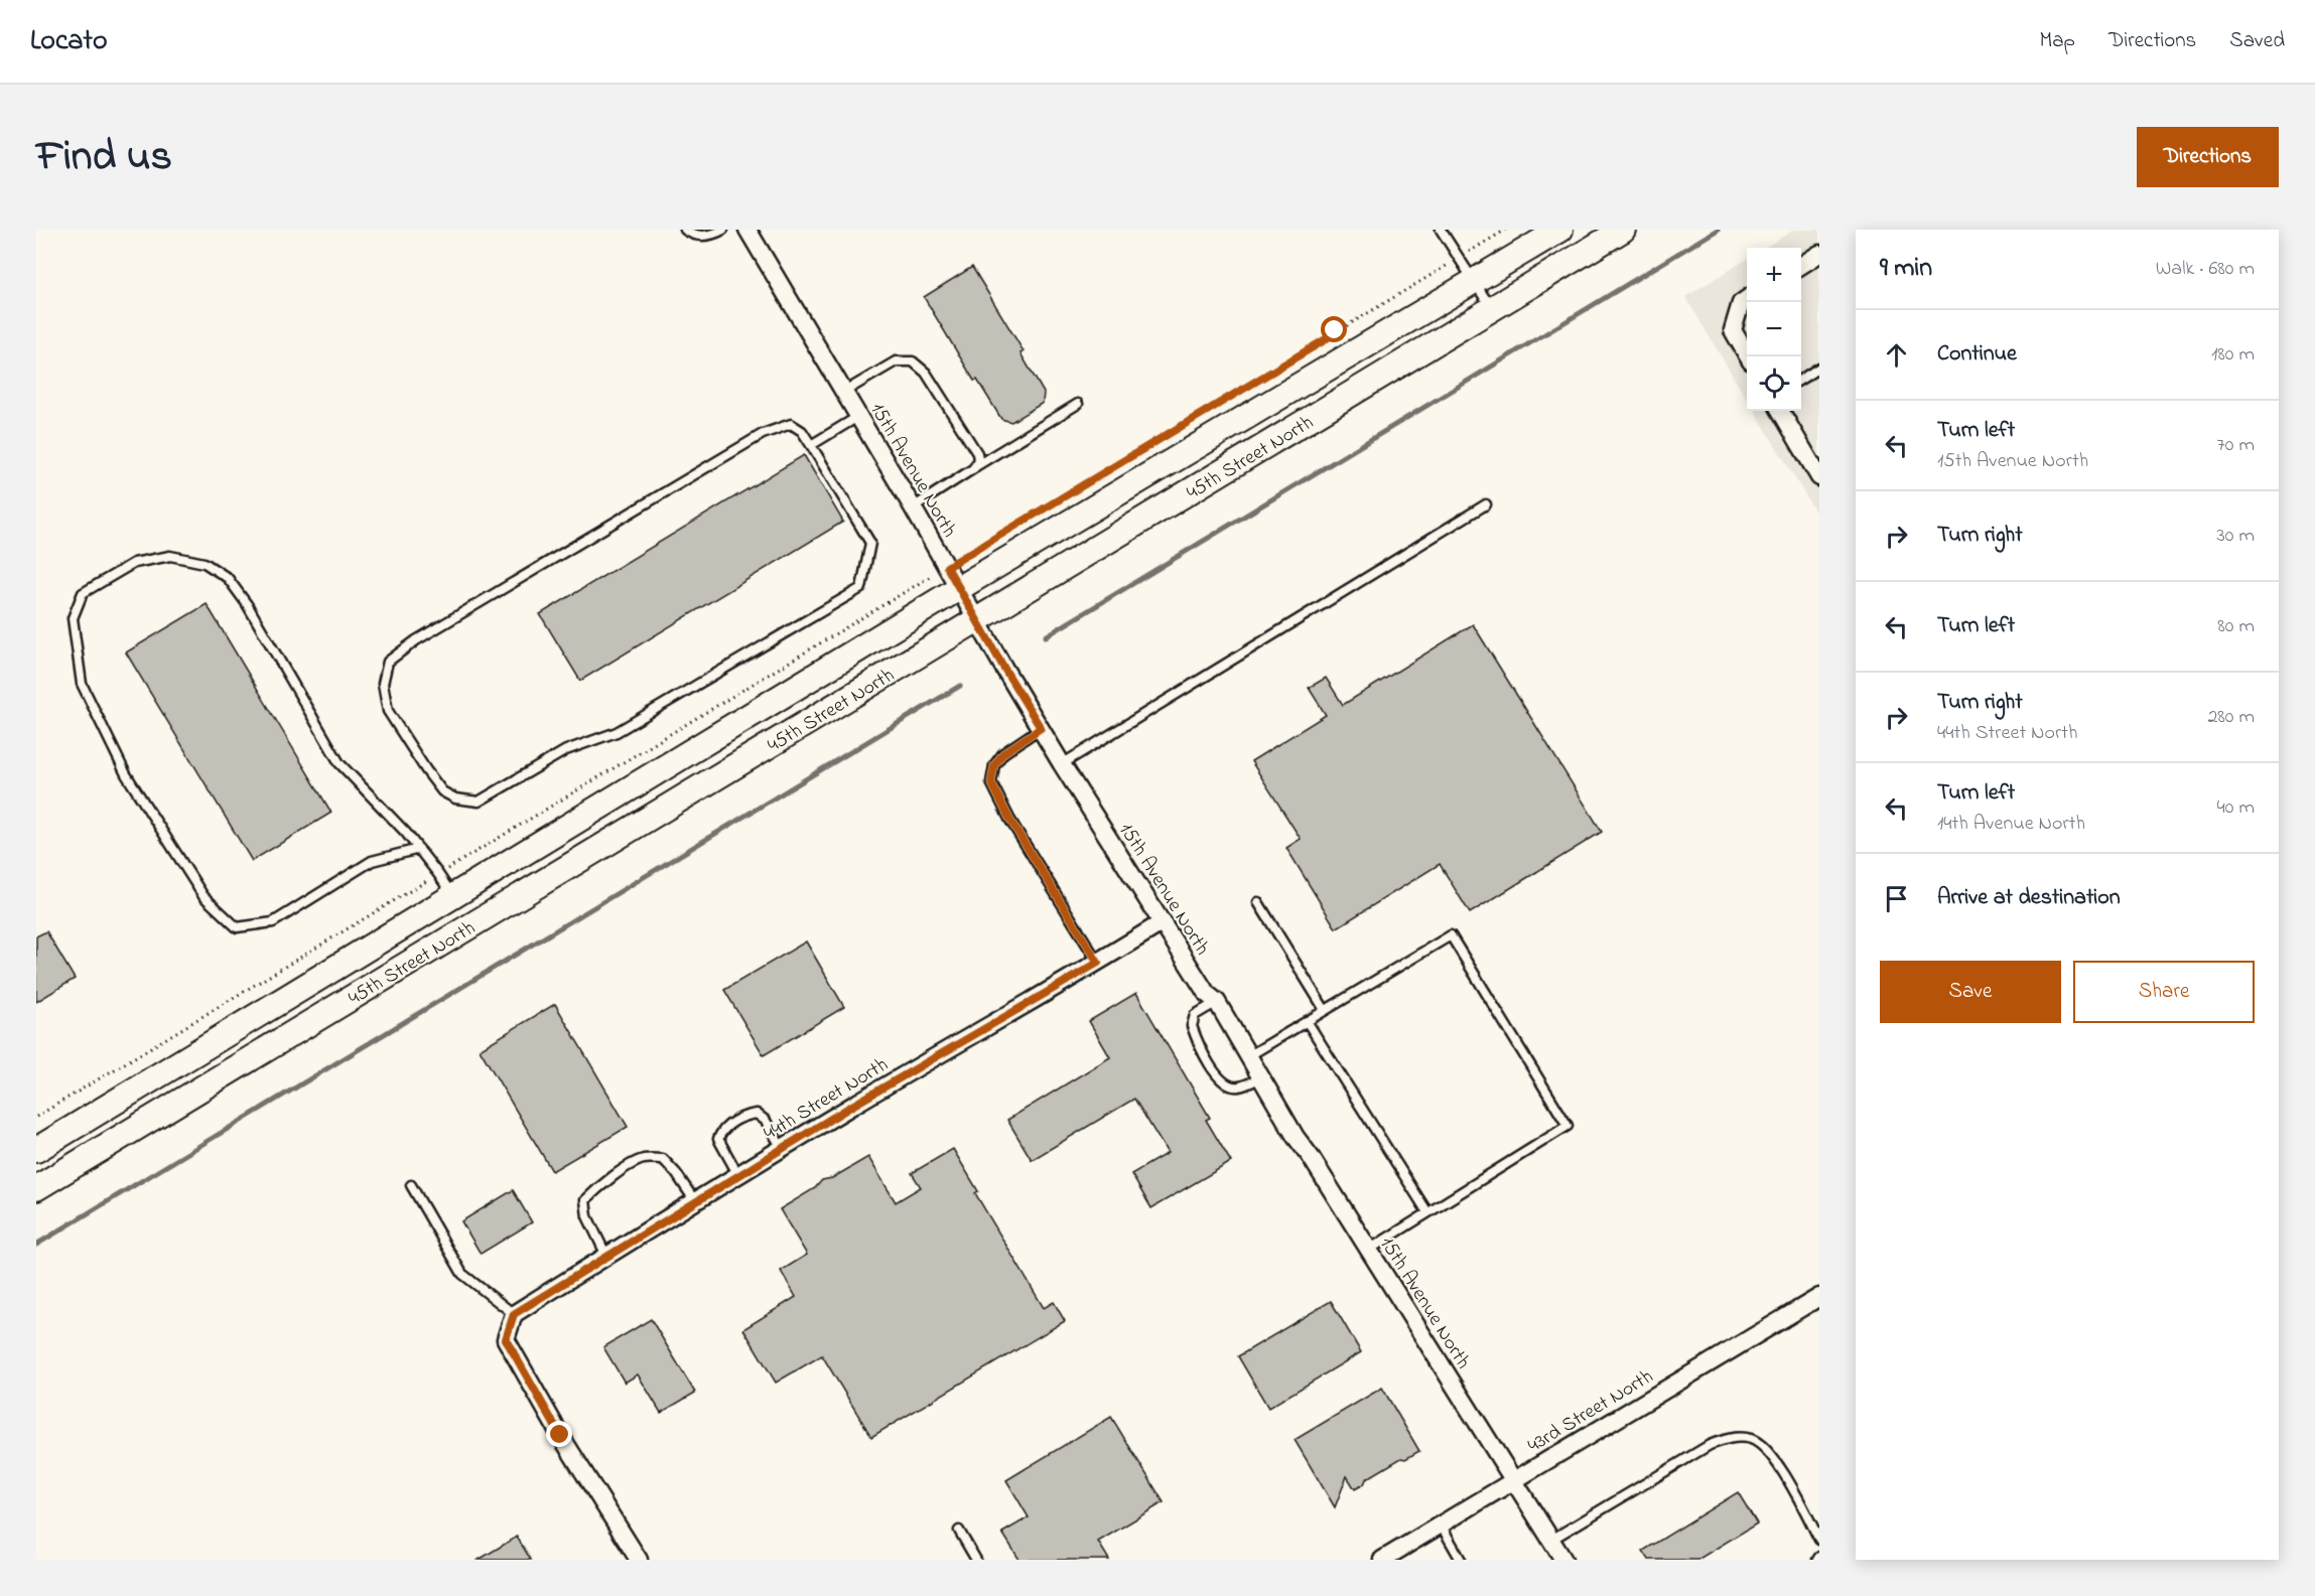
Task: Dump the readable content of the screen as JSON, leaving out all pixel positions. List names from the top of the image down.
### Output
{
  "streets": {
    "main road": ["45th Street North"],
    "street": ["15th Avenue North", "44th Street North", "43rd Street North"]
  },
  "crossings": [
    ["45th Street North", "15th Avenue North"],
    ["15th Avenue North", "44th Street North"],
    ["15th Avenue North", "43rd Street North"]
  ],
  "page": {
    "header": "Locato",
    "nav": ["Map", "Directions", "Saved"],
    "title": "Find us",
    "buttons": [
      "Directions",
      ["Save", "Share"]
    ],
    "heading": ["9 min", "Walk · 680 m"],
    "map_buttons": ["+", "−"],
    "list": [
      ["Continue", "180 m"],
      ["Turn left", "15th Avenue North", "70 m"],
      ["Turn right", "30 m"],
      ["Turn left", "80 m"],
      ["Turn right", "44th Street North", "280 m"],
      ["Turn left", "14th Avenue North", "40 m"],
      "Arrive at destination"
    ]
  }
}
